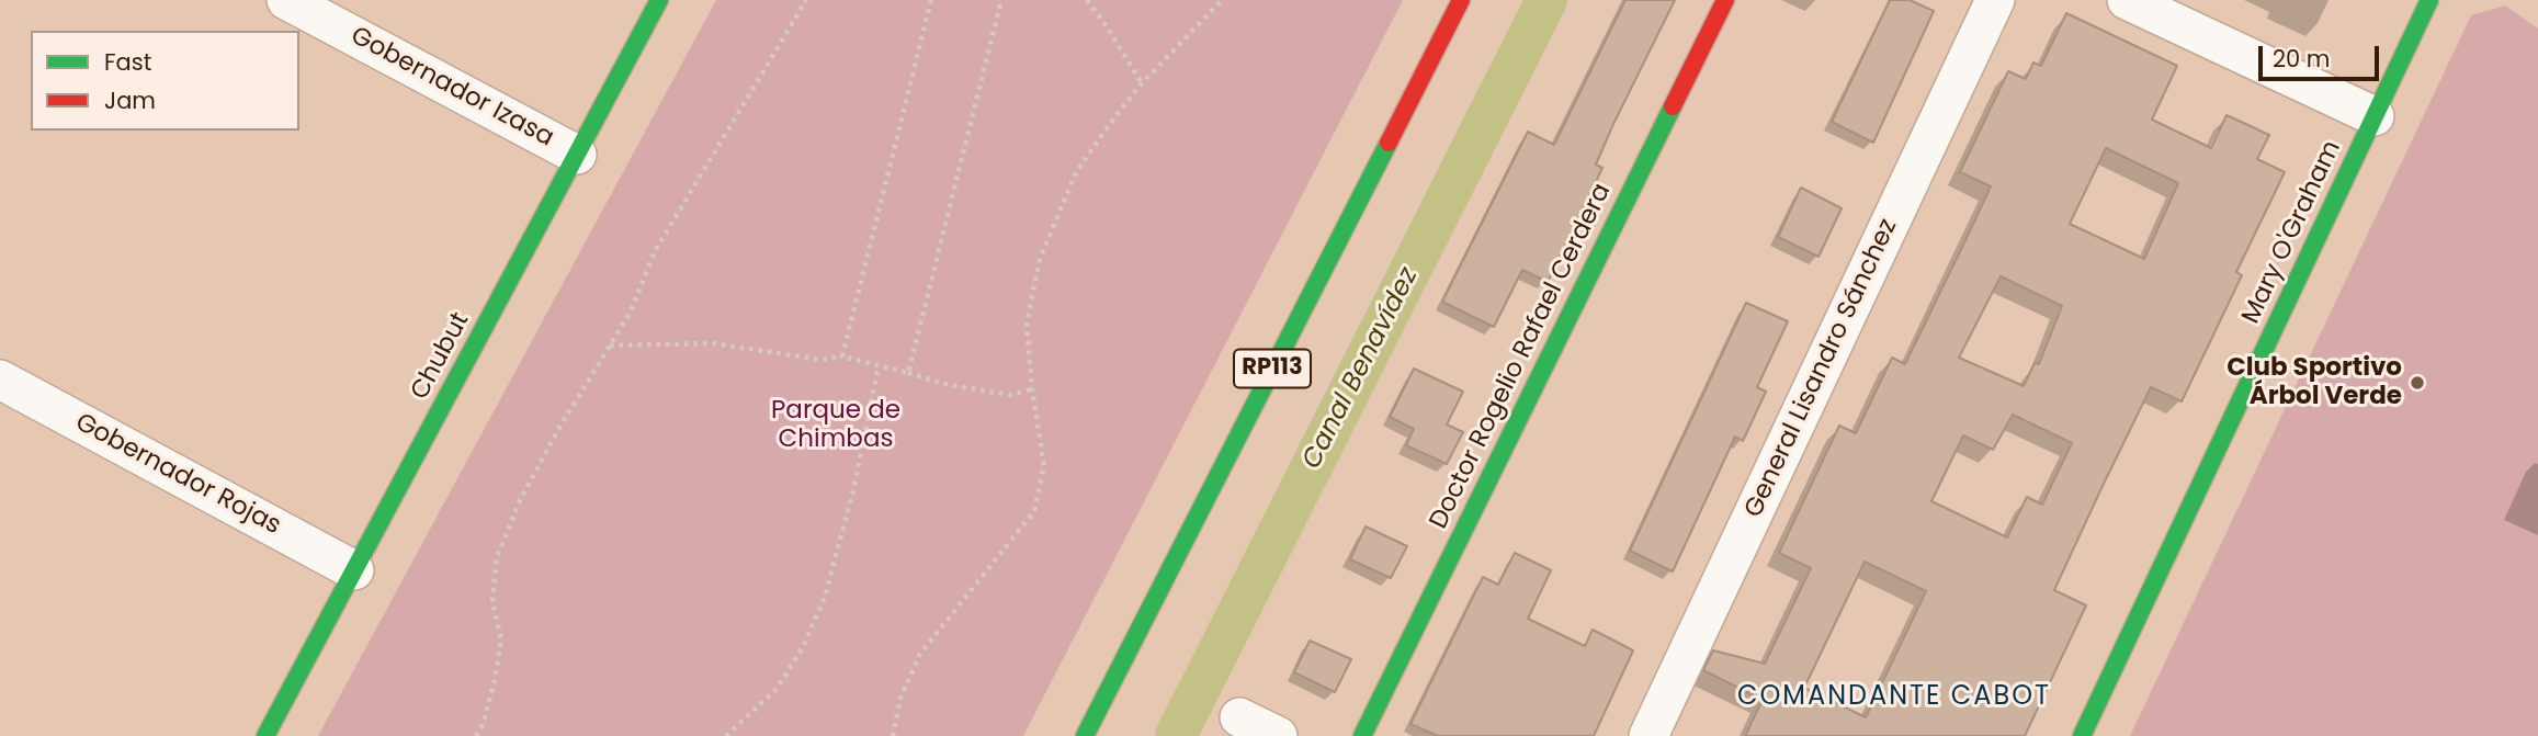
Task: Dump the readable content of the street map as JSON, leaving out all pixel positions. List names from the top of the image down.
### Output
{
  "streets": {
    "street": [
      "Gobernador Izasa",
      "Mary O'Graham",
      "Chubut",
      "Doctor Rogelio Rafael Cerdera",
      "RP113",
      "General Lisandro Sánchez",
      "Gobernador Rojas"
    ]
  },
  "crossings": [
    ["Gobernador Izasa", "Chubut"],
    ["Chubut", "Gobernador Rojas"]
  ],
  "districts": ["COMANDANTE CABOT"],
  "water": ["Canal Benavídez"],
  "parks": ["Parque de Chimbas"],
  "places": ["Club Sportivo Árbol Verde"],
  "legend": ["Fast", "Jam"],
  "scale_bar": "20 m"
}
